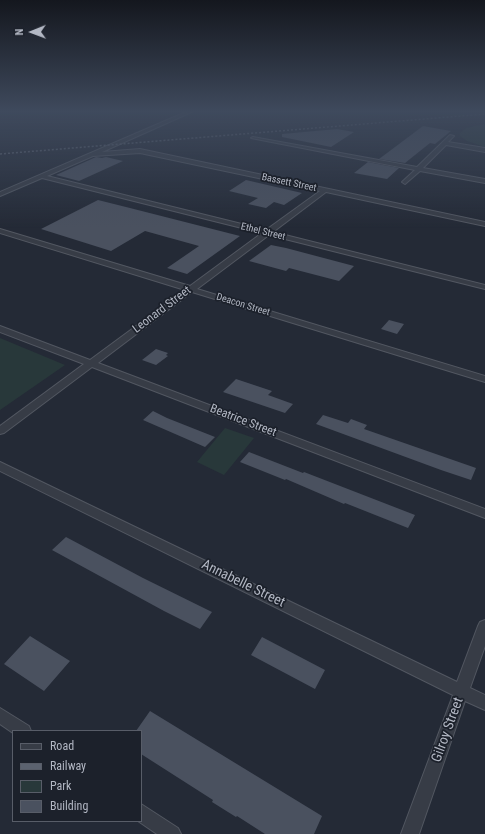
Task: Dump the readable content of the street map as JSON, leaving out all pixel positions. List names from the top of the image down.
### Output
{
  "streets": {
    "street": [
      "Bassett Street",
      "Ethel Street",
      "Deacon Street",
      "Leonard Street",
      "Beatrice Street",
      "Annabelle Street",
      "Gilroy Street"
    ]
  },
  "crossings": [
    ["Bassett Street", "Leonard Street"],
    ["Ethel Street", "Leonard Street"],
    ["Deacon Street", "Leonard Street"],
    ["Leonard Street", "Beatrice Street"],
    ["Annabelle Street", "Gilroy Street"]
  ],
  "legend": [
    "Road",
    "Railway",
    "Park",
    "Building"
  ],
  "north": "left"
}
